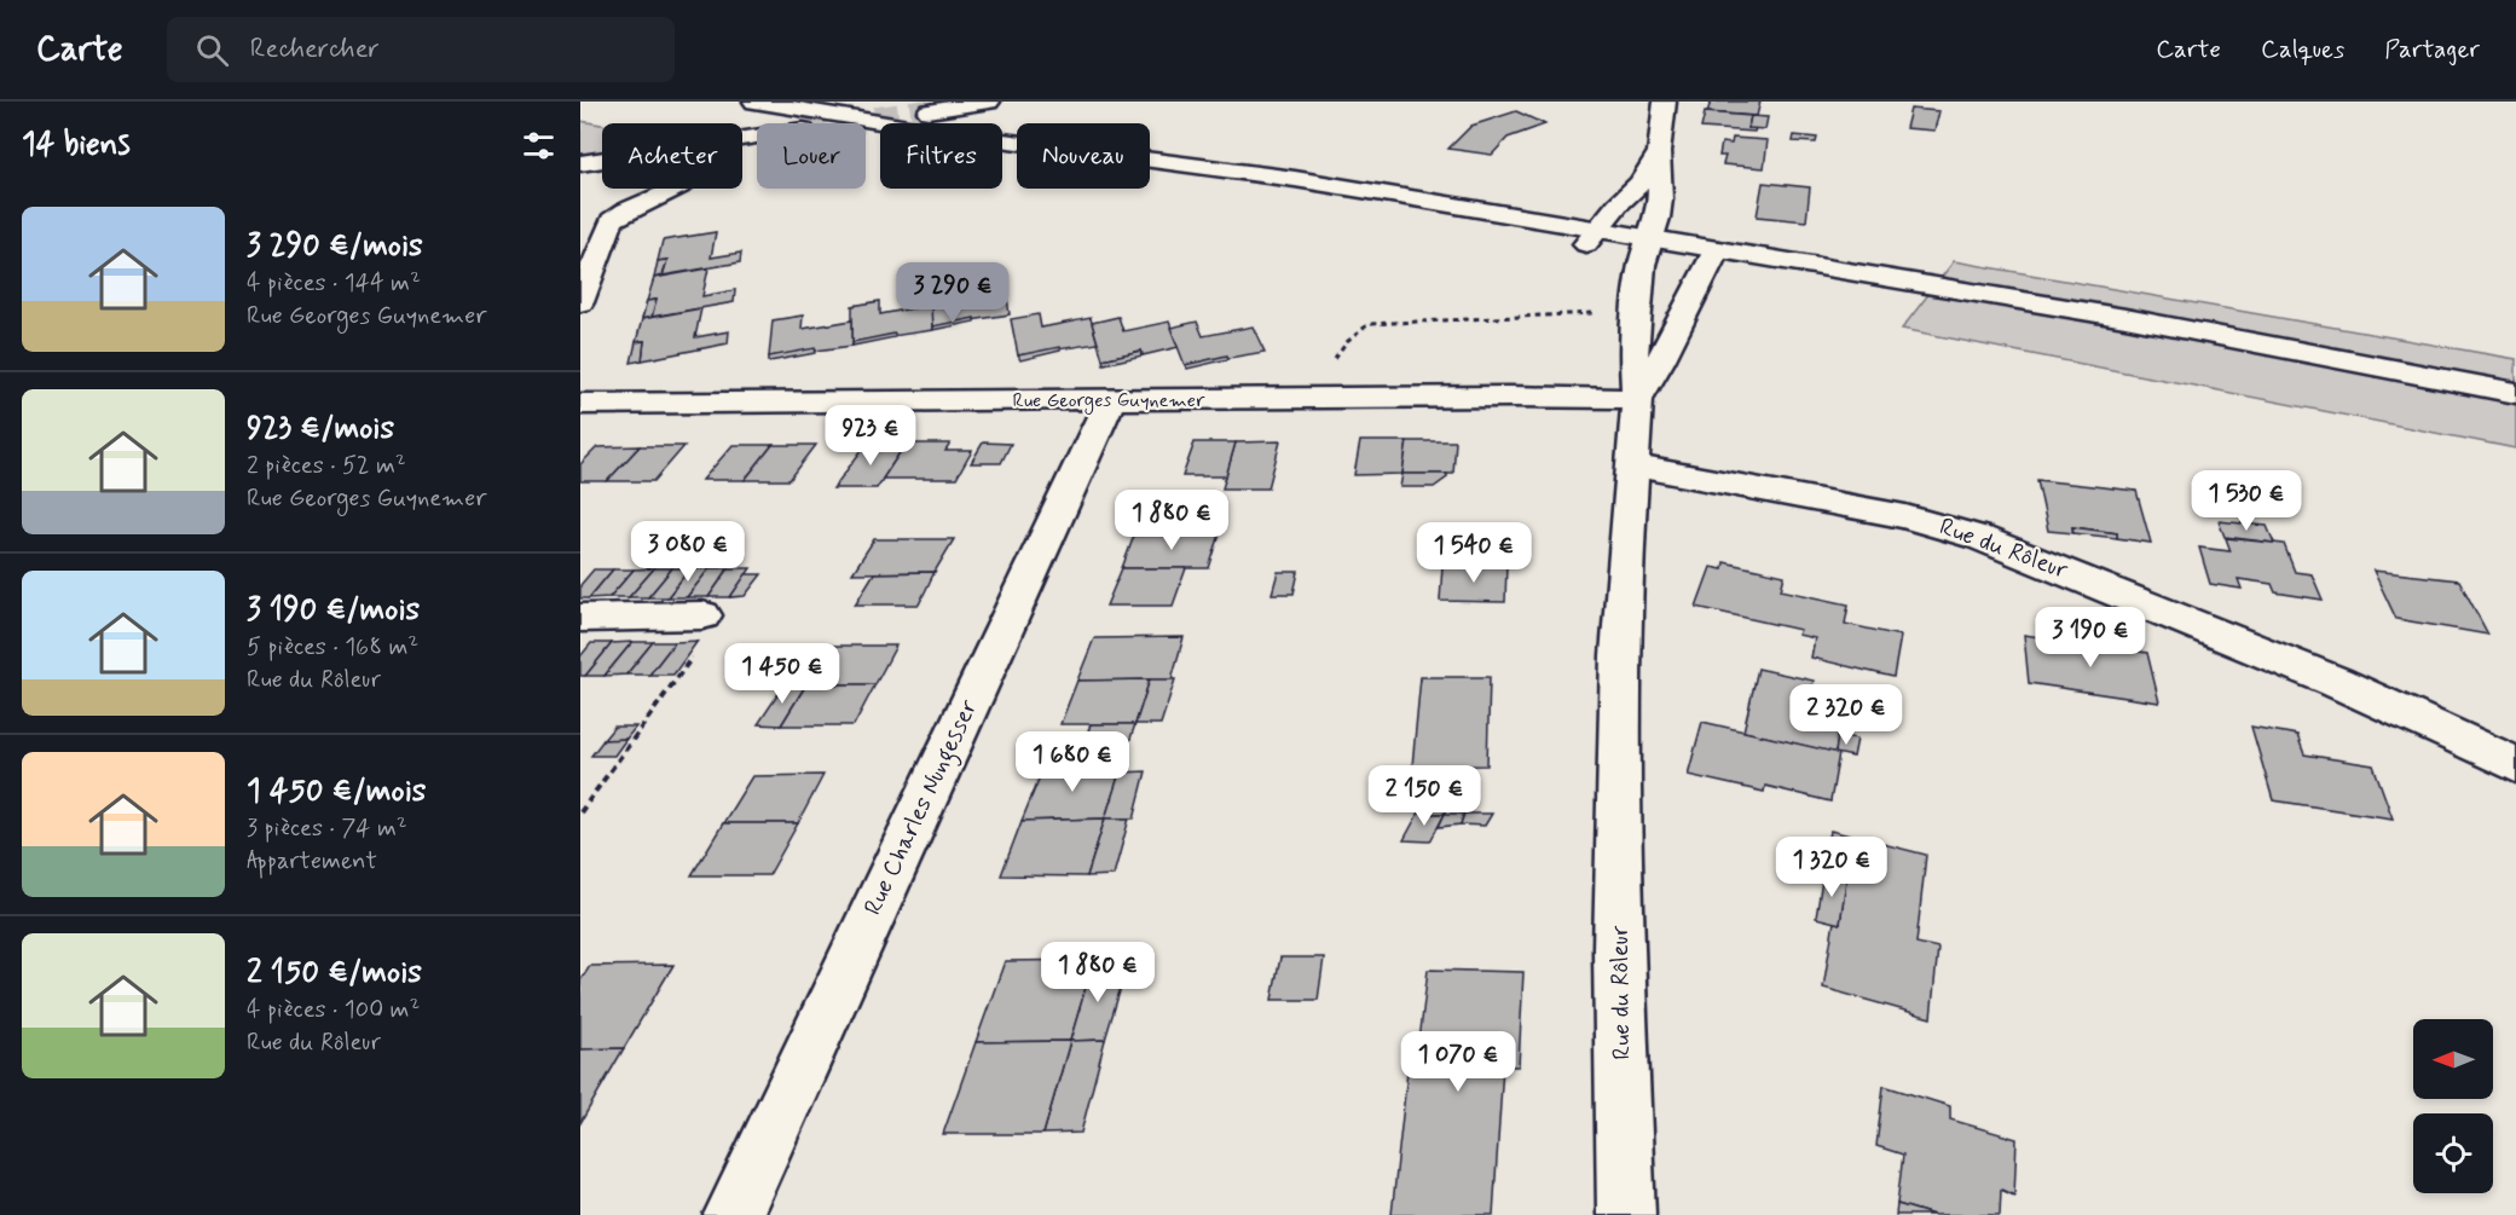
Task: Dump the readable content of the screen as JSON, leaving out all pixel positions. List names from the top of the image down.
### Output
{
  "streets": {
    "street": ["Rue Georges Guynemer", "Rue du Rôleur", "Rue Charles Nungesser"]
  },
  "crossings": [
    ["Rue Georges Guynemer", "Rue du Rôleur"],
    ["Rue Georges Guynemer", "Rue Charles Nungesser"]
  ],
  "north": "left",
  "page": {
    "header": "Carte",
    "search": "Rechercher",
    "nav": ["Carte", "Calques", "Partager"],
    "heading": "14 biens",
    "chip": [
      "Acheter",
      "Louer",
      "Filtres",
      "Nouveau"
    ],
    "list": [
      {
        "name": "3 290 €/mois",
        "note": "4 pièces · 144 m² · Rue Georges Guynemer"
      },
      {
        "name": "923 €/mois",
        "note": "2 pièces · 52 m² · Rue Georges Guynemer"
      },
      {
        "name": "3 190 €/mois",
        "note": "5 pièces · 168 m² · Rue du Rôleur"
      },
      {
        "name": "1 450 €/mois",
        "note": "3 pièces · 74 m² · Appartement"
      },
      {
        "name": "2 150 €/mois",
        "note": "4 pièces · 100 m² · Rue du Rôleur"
      }
    ],
    "price": [
      "3 290 €",
      "923 €",
      "1 530 €",
      "1 880 €",
      "3 080 €",
      "1 540 €",
      "3 190 €",
      "1 450 €",
      "2 320 €",
      "1 680 €",
      "2 150 €",
      "1 320 €",
      "1 880 €",
      "1 070 €"
    ]
  }
}
